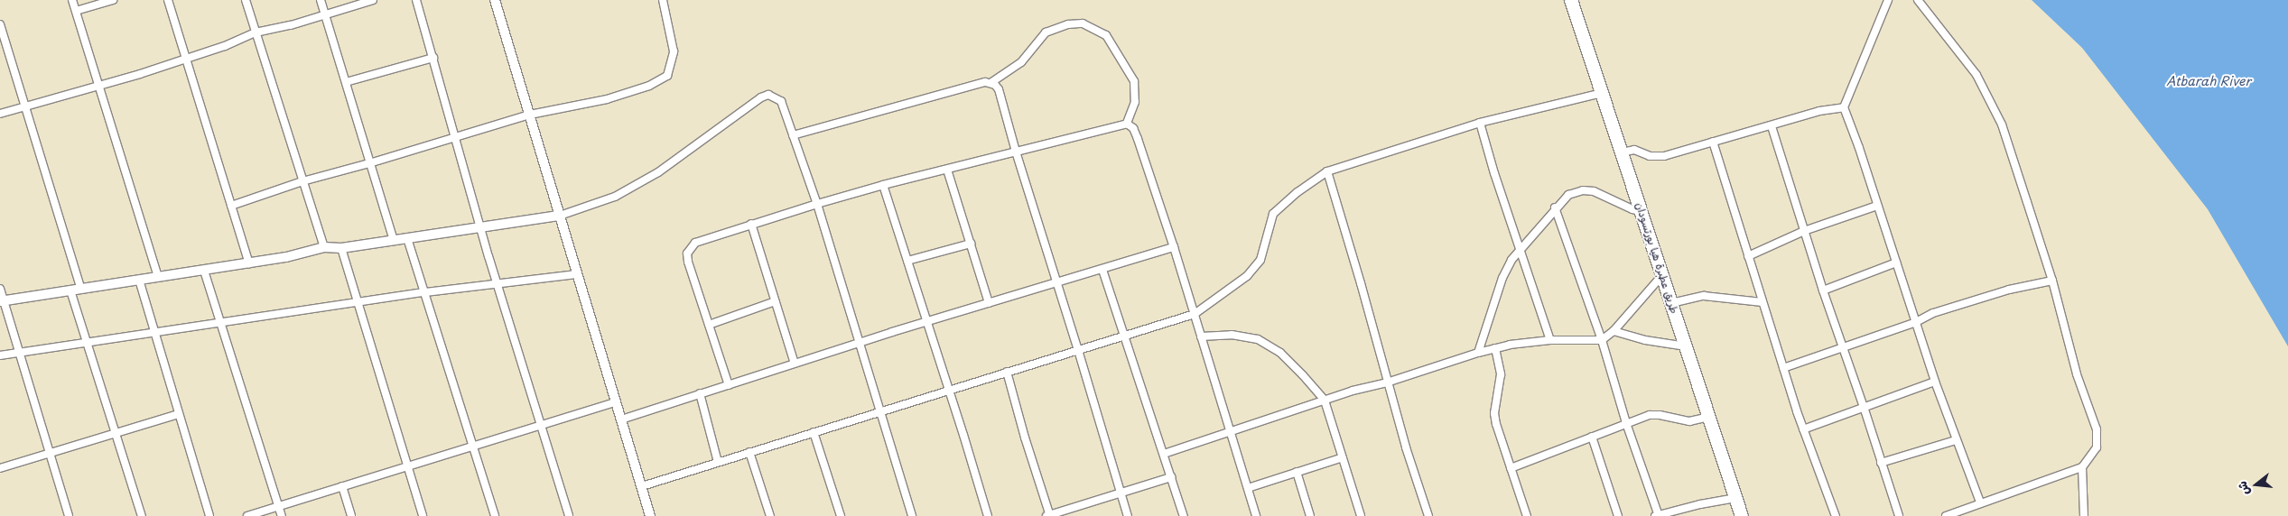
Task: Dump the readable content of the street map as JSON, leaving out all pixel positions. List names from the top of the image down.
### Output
{
  "streets": {
    "highway": ["طريق عطبرة هيا بورتسودان"]
  },
  "water": ["Atbarah River"],
  "north": "left"
}
